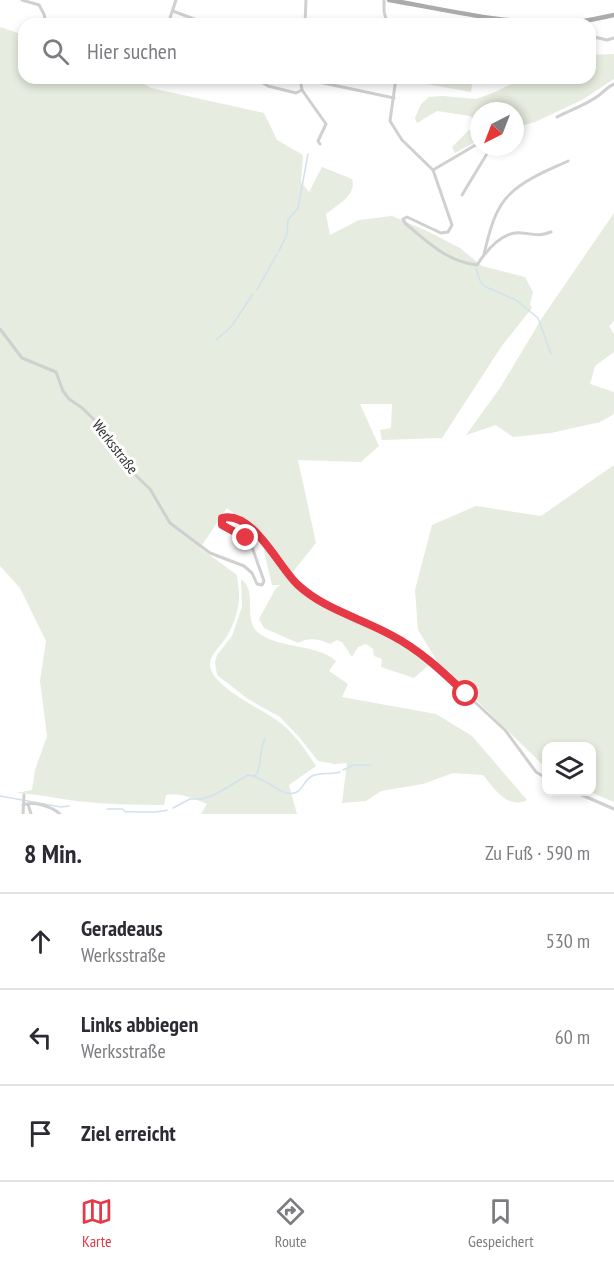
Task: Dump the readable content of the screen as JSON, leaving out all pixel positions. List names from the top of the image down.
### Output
{
  "streets": {
    "street": ["Werksstraße"]
  },
  "north": "bottom left",
  "page": {
    "search": "Hier suchen",
    "heading": ["8 Min.", "Zu Fuß · 590 m"],
    "list": [
      ["Geradeaus", "Werksstraße", "530 m"],
      ["Links abbiegen", "Werksstraße", "60 m"],
      "Ziel erreicht"
    ],
    "nav": ["Karte", "Route", "Gespeichert"]
  }
}
